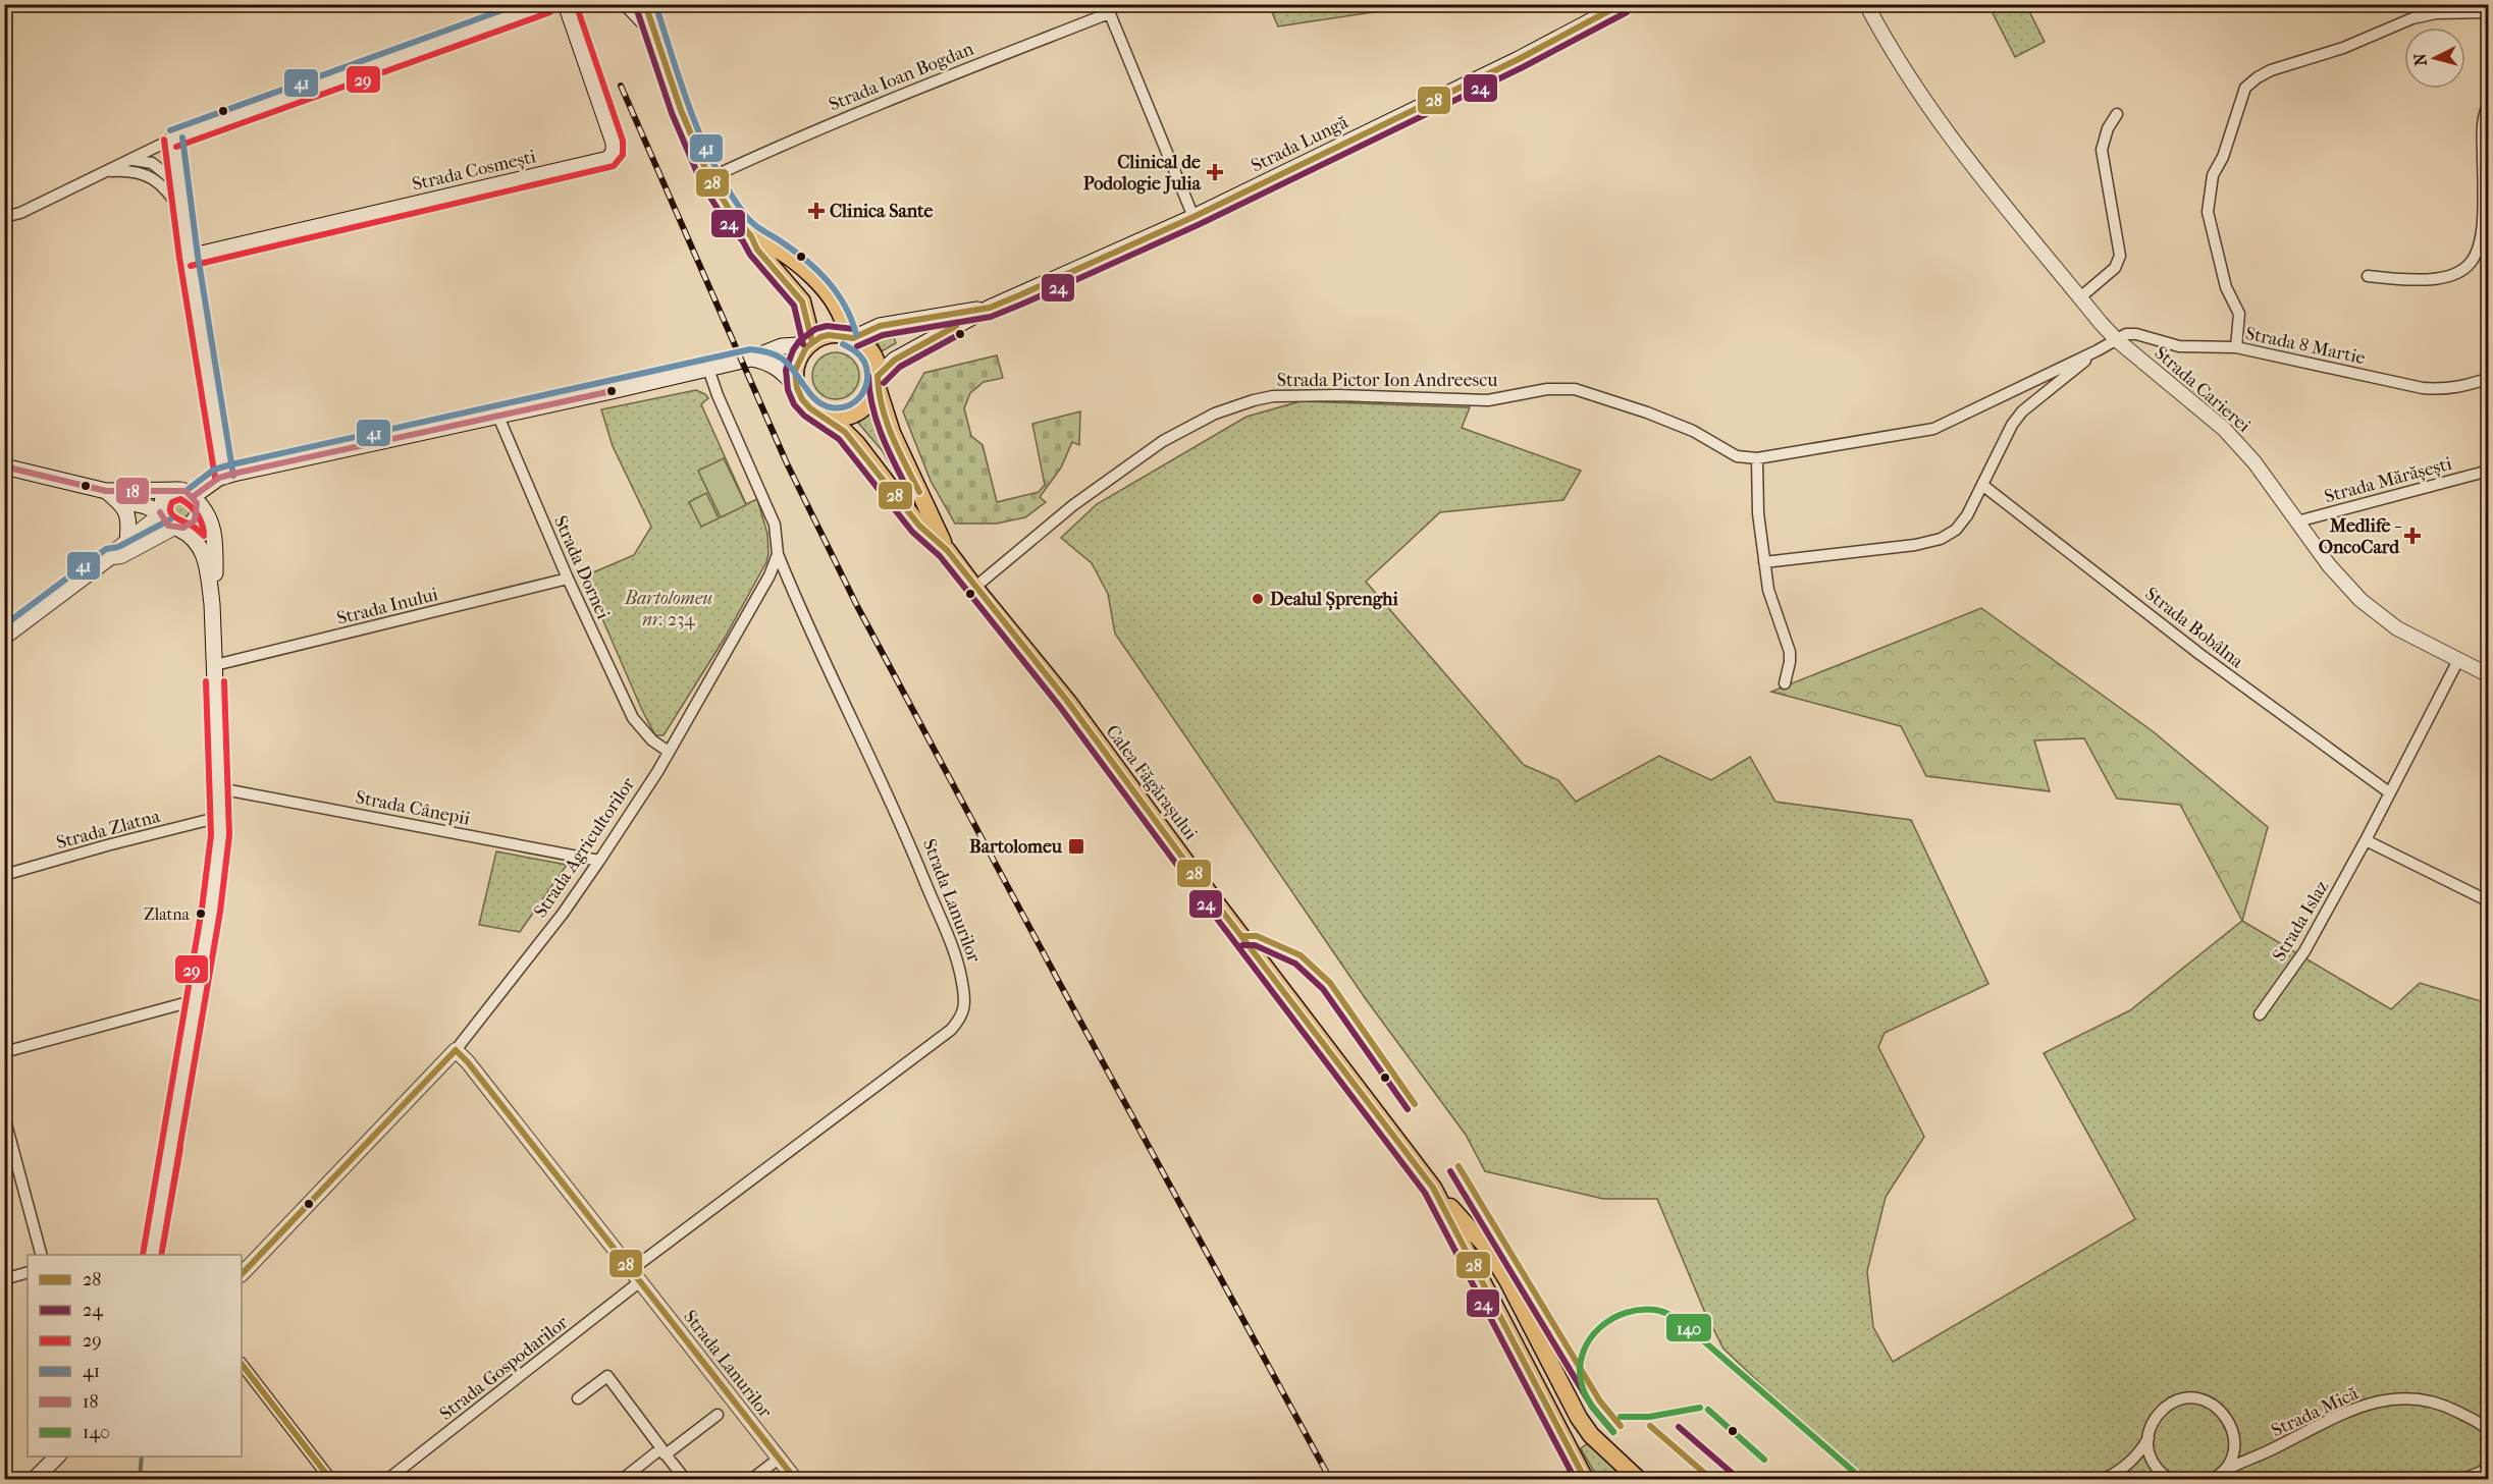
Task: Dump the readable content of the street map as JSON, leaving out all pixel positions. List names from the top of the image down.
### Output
{
  "streets": {
    "main road": ["Strada Lungă", "Strada Cosmești", "Calea Făgărașului"],
    "street": [
      "Strada Ioan Bogdan",
      "Strada 8 Martie",
      "Strada Pictor Ion Andreescu",
      "Strada Carierei",
      "Strada Mărășești",
      "Strada Dornei",
      "Strada Inului",
      "Strada Bobâlna",
      "Strada Cânepii",
      "Strada Zlatna",
      "Strada Agricultorilor",
      "Strada Lanurilor",
      "Strada Islaz",
      "Strada Gospodarilor",
      "Strada Mică"
    ]
  },
  "crossings": [
    ["Strada Lungă", "Calea Făgărașului"],
    ["Strada 8 Martie", "Strada Pictor Ion Andreescu"],
    ["Strada 8 Martie", "Strada Carierei"],
    ["Strada Pictor Ion Andreescu", "Strada Carierei"],
    ["Strada Pictor Ion Andreescu", "Calea Făgărașului"],
    ["Strada Carierei", "Strada Mărășești"],
    ["Strada Carierei", "Strada Islaz"],
    ["Strada Dornei", "Strada Inului"],
    ["Strada Dornei", "Strada Agricultorilor"],
    ["Strada Bobâlna", "Strada Islaz"],
    ["Strada Cânepii", "Strada Agricultorilor"],
    ["Strada Agricultorilor", "Strada Lanurilor"],
    ["Strada Lanurilor", "Strada Gospodarilor"]
  ],
  "parks": ["Bartolomeu nr. 234"],
  "places": {
    "health": ["Clinical de Podologie Julia", "Clinica Sante", "Medlife - OncoCard"],
    "other": ["Dealul Șprenghi", "Zlatna"],
    "transit": ["Bartolomeu"]
  },
  "lines": [
    "transit line 28",
    "transit line 29",
    "transit line 41",
    "transit line 24",
    "transit line 18",
    "transit line 140"
  ],
  "legend": [
    "28",
    "24",
    "29",
    "41",
    "18",
    "140"
  ],
  "north": "left"
}
